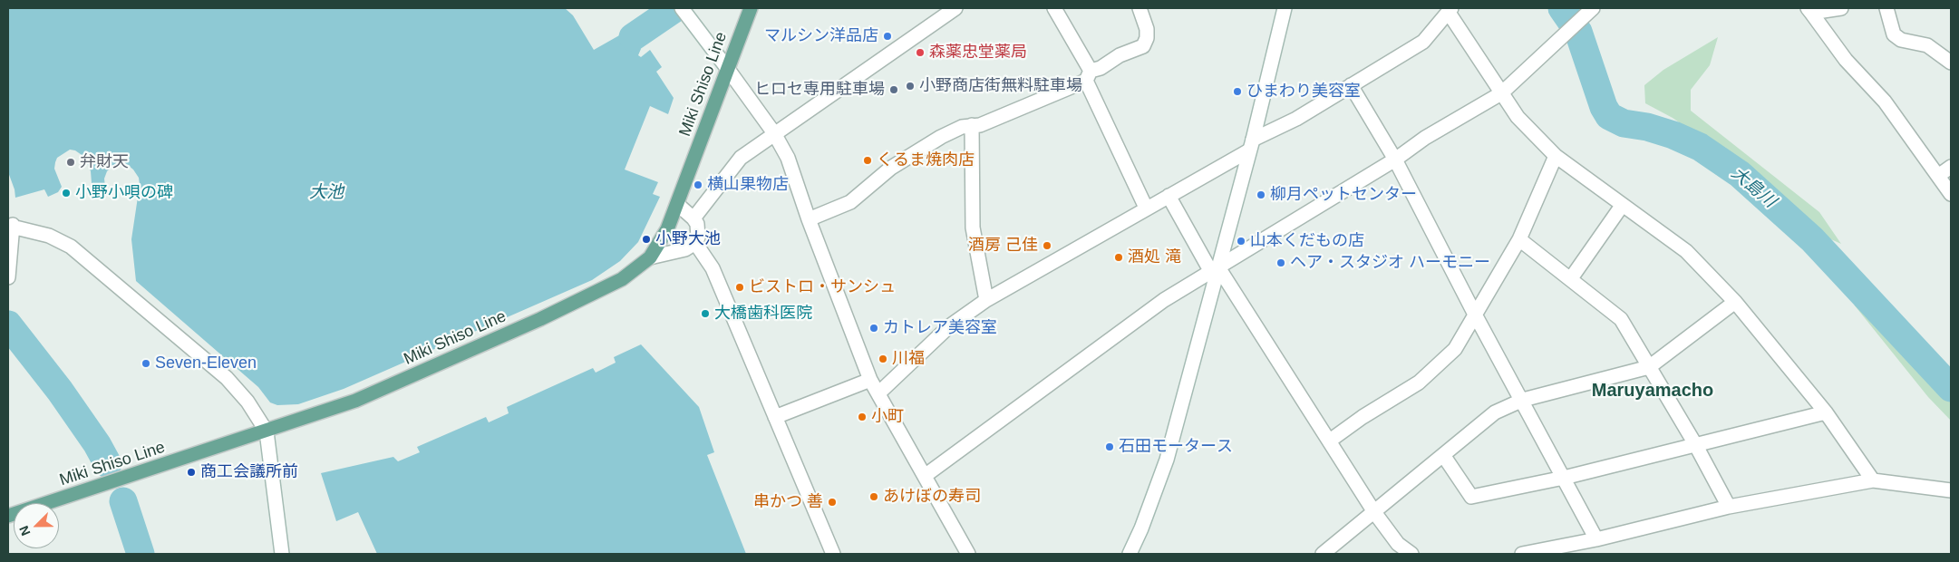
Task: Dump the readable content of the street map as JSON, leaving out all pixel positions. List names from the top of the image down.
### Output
{
  "streets": {
    "main road": ["Miki Shiso Line"]
  },
  "districts": ["Maruyamacho"],
  "water": ["大島川", "大池"],
  "places": [
    "マルシン洋品店",
    "森薬忠堂薬局",
    "小野商店街無料駐車場",
    "ヒロセ専用駐車場",
    "ひまわり美容室",
    "くるま焼肉店",
    "弁財天",
    "横山果物店",
    "小野小唄の碑",
    "柳月ペットセンター",
    "小野大池",
    "山本くだもの店",
    "酒房 己佳",
    "酒処 滝",
    "ヘア・スタジオ ハーモニー",
    "ビストロ・サンシュ",
    "大橋歯科医院",
    "カトレア美容室",
    "川福",
    "Seven-Eleven",
    "小町",
    "石田モータース",
    "商工会議所前",
    "あけぼの寿司",
    "串かつ 善"
  ],
  "north": "bottom left"
}
